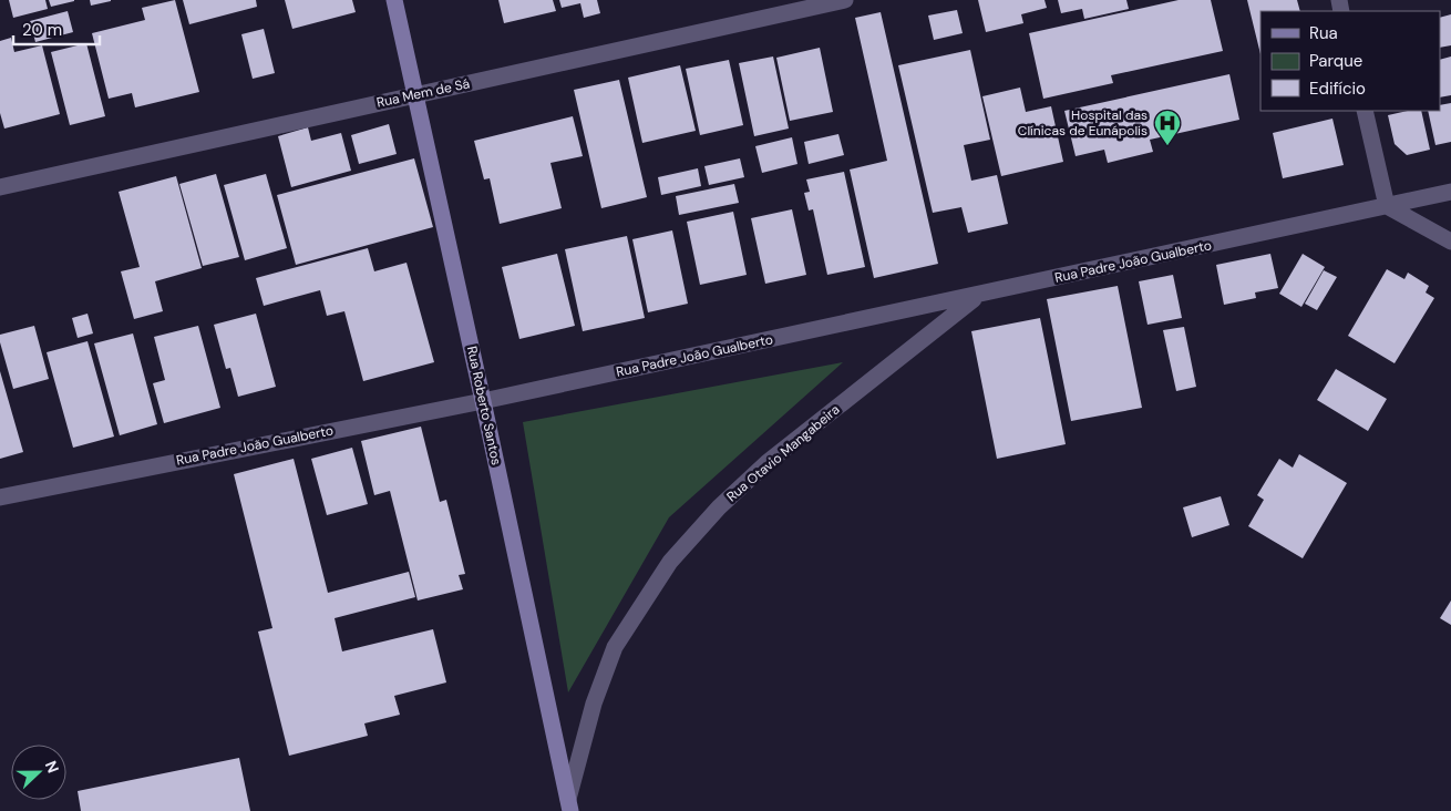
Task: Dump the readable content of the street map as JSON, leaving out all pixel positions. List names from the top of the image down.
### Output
{
  "streets": {
    "main road": ["Rua Roberto Santos"],
    "street": ["Rua Mem de Sá", "Rua Padre João Gualberto", "Rua Otavio Mangabeira"]
  },
  "crossings": [
    ["Rua Mem de Sá", "Rua Roberto Santos"],
    ["Rua Padre João Gualberto", "Rua Roberto Santos"],
    ["Rua Padre João Gualberto", "Rua Otavio Mangabeira"],
    ["Rua Roberto Santos", "Rua Otavio Mangabeira"]
  ],
  "places": {
    "hospital": ["Hospital das Clínicas de Eunápolis"]
  },
  "legend": ["Rua", "Parque", "Edifício"],
  "scale_bar": "20 m",
  "north": "right"
}
